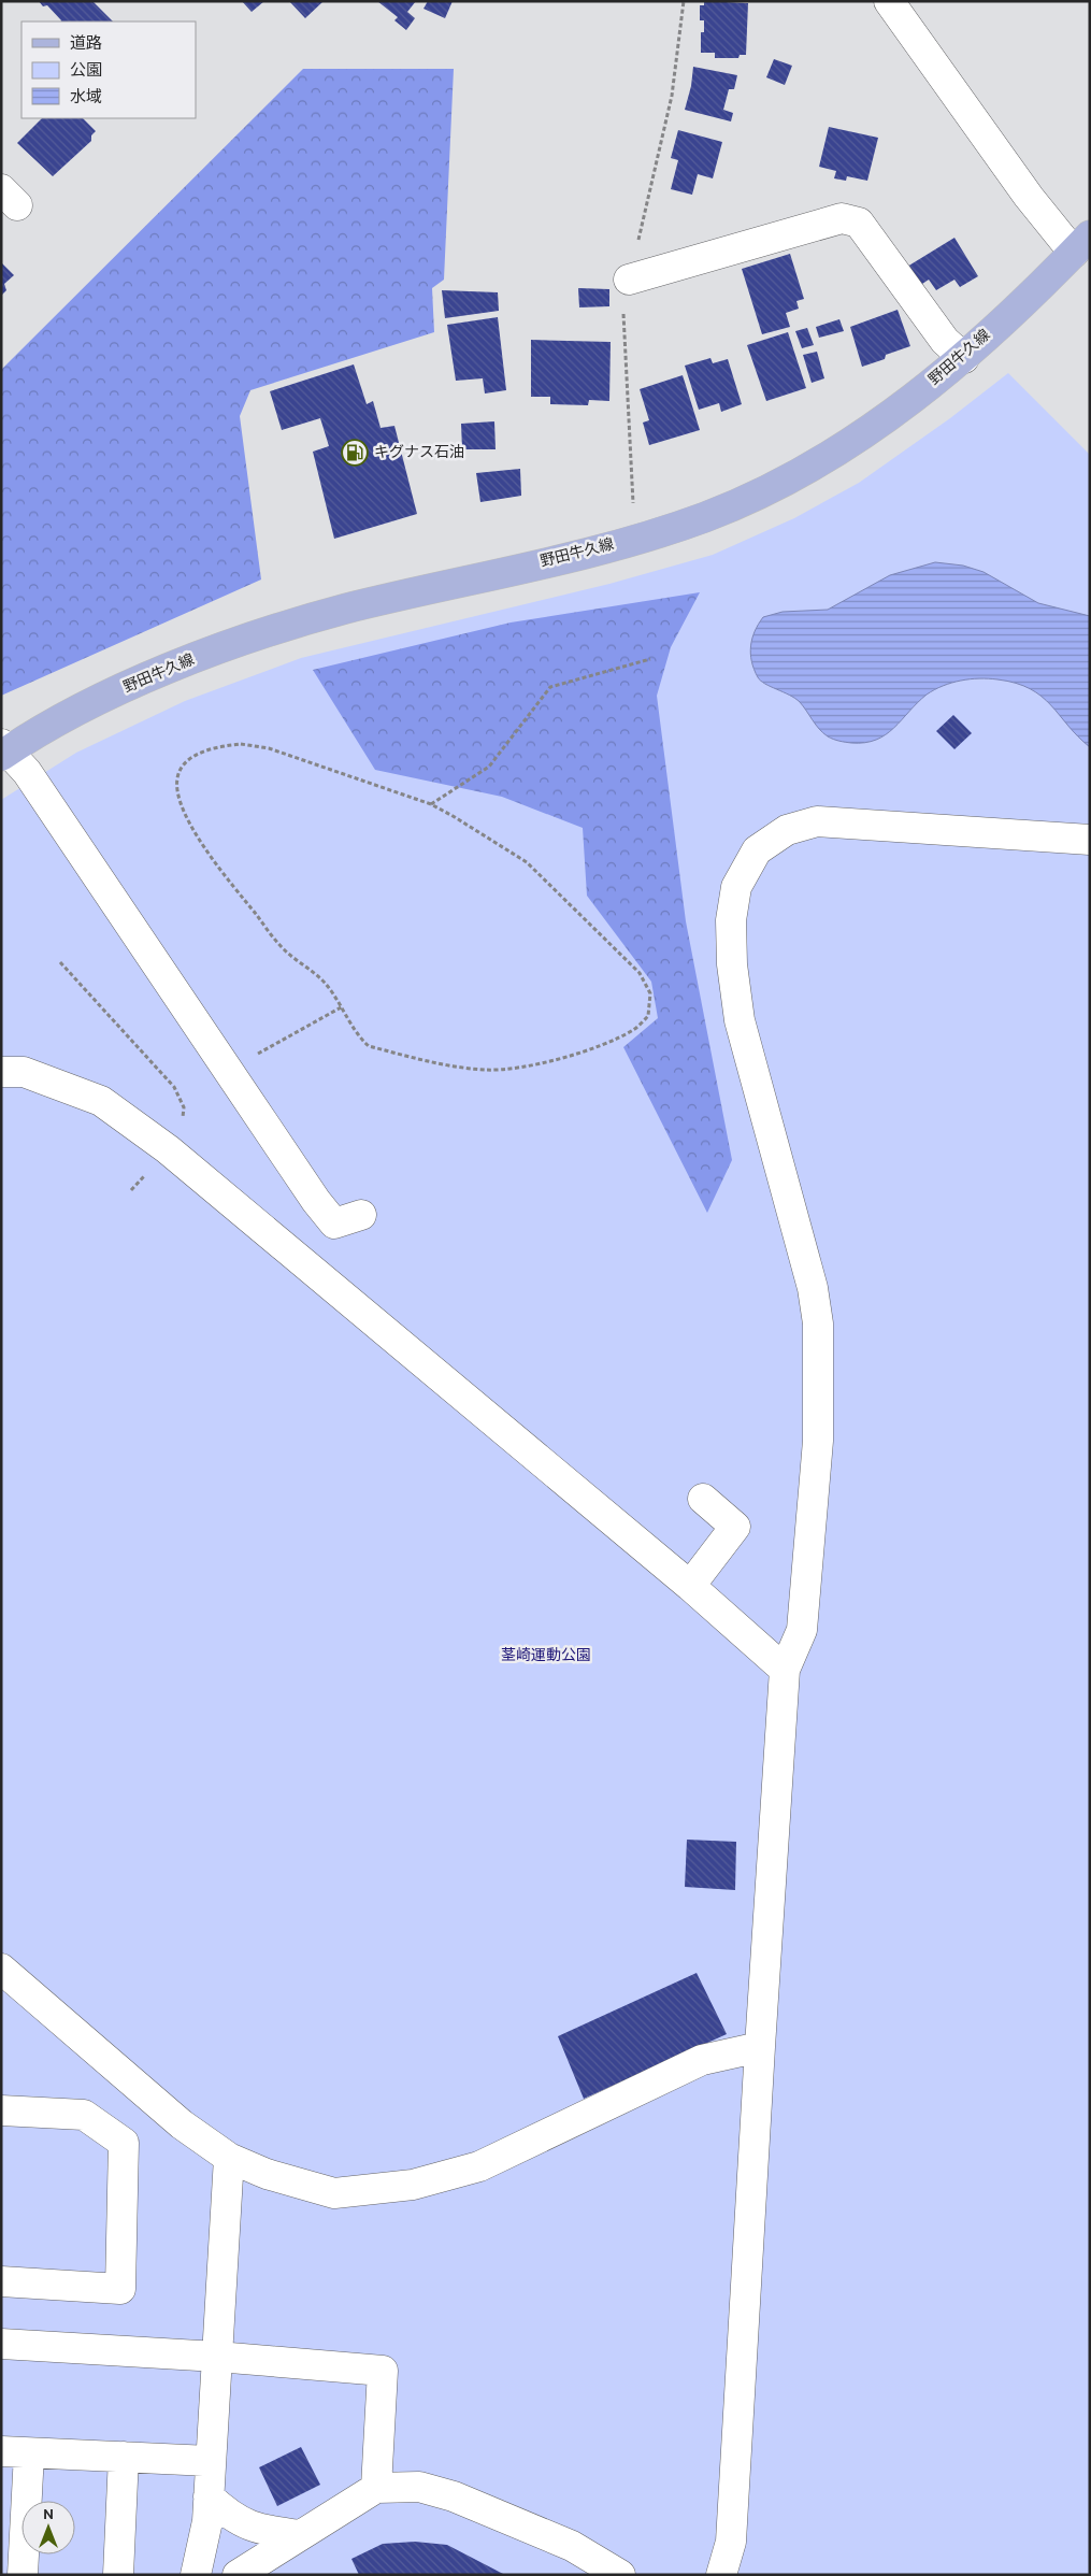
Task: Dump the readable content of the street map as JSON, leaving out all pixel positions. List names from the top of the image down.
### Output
{
  "streets": {
    "main road": ["野田牛久線"]
  },
  "parks": ["茎崎運動公園"],
  "places": {
    "fuel station": ["キグナス石油"]
  },
  "legend": ["道路", "公園", "水域"],
  "north": "top"
}
